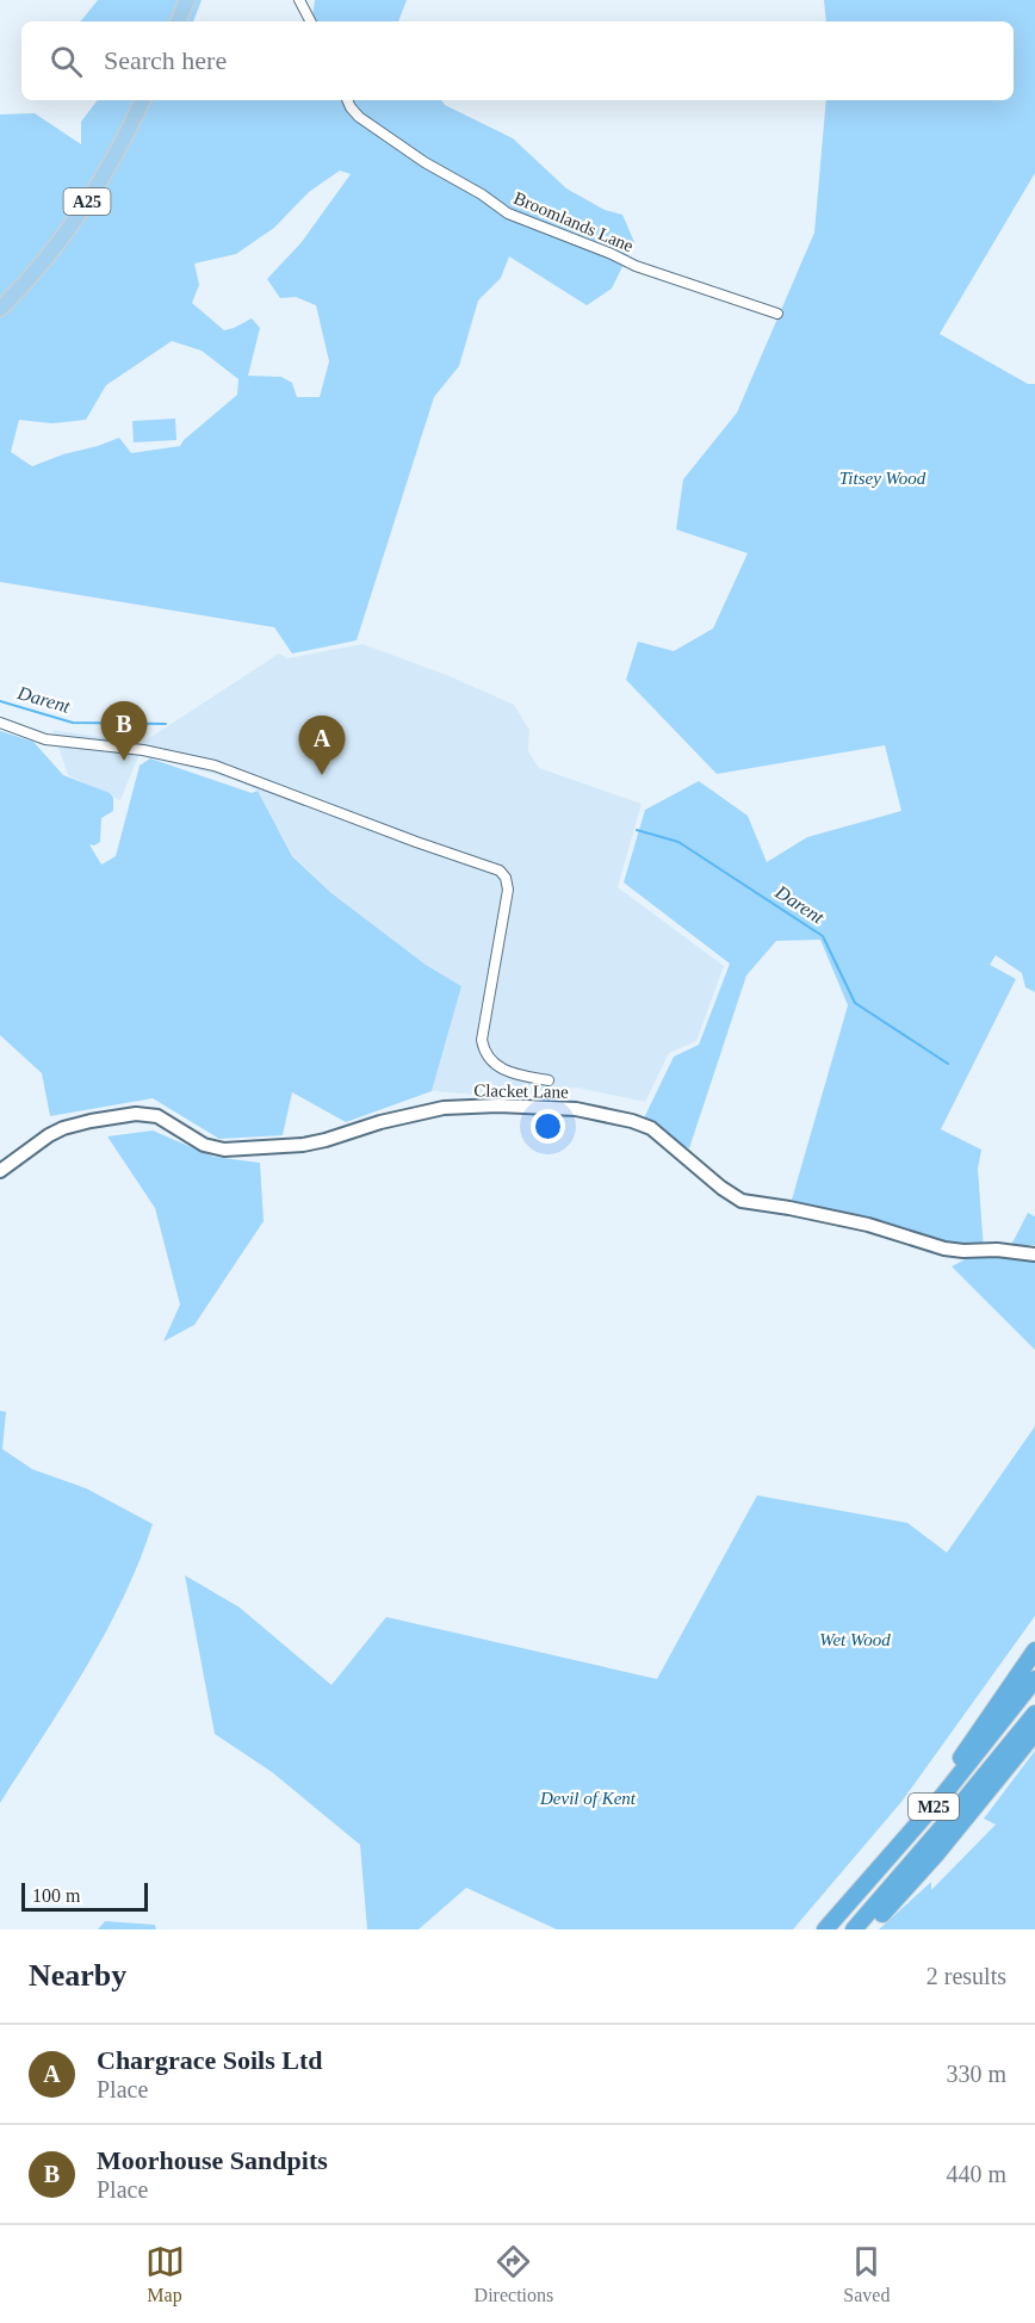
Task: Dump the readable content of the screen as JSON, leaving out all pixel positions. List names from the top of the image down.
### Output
{
  "streets": {
    "highway": ["M25"],
    "main road": ["A25"],
    "street": ["Broomlands Lane", "Clacket Lane"]
  },
  "water": ["Darent"],
  "parks": ["Titsey Wood", "Wet Wood", "Devil of Kent"],
  "scale_bar": "100 m",
  "page": {
    "search": "Search here",
    "pins": ["B", "A"],
    "scale": "100 m",
    "heading": ["Nearby", "2 results"],
    "list": [
      {
        "mark": "A",
        "name": "Chargrace Soils Ltd",
        "note": "Place",
        "value": "330 m"
      },
      {
        "mark": "B",
        "name": "Moorhouse Sandpits",
        "note": "Place",
        "value": "440 m"
      }
    ],
    "nav": ["Map", "Directions", "Saved"]
  }
}
